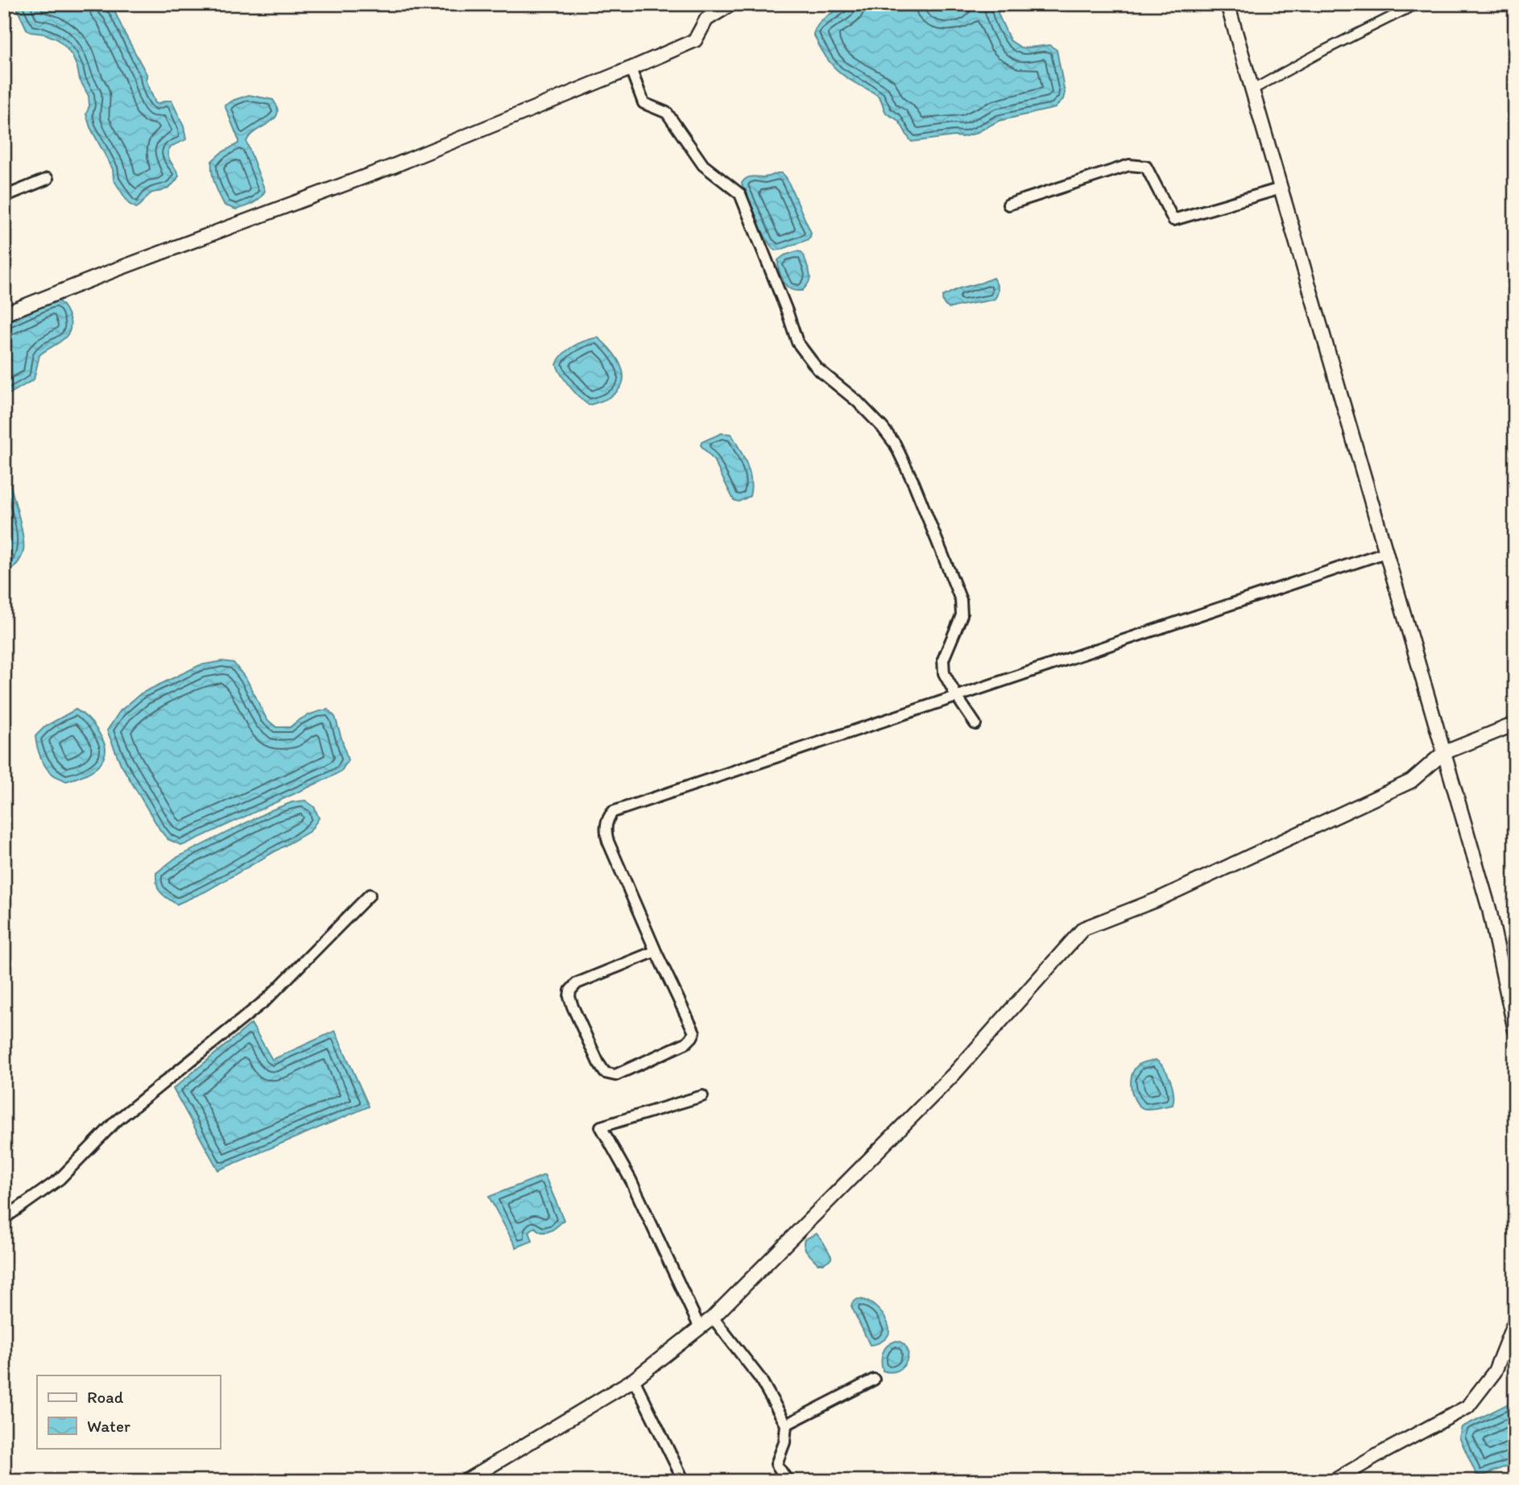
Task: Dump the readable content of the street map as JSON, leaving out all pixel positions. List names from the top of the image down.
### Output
{
  "legend": ["Road", "Water"]
}
